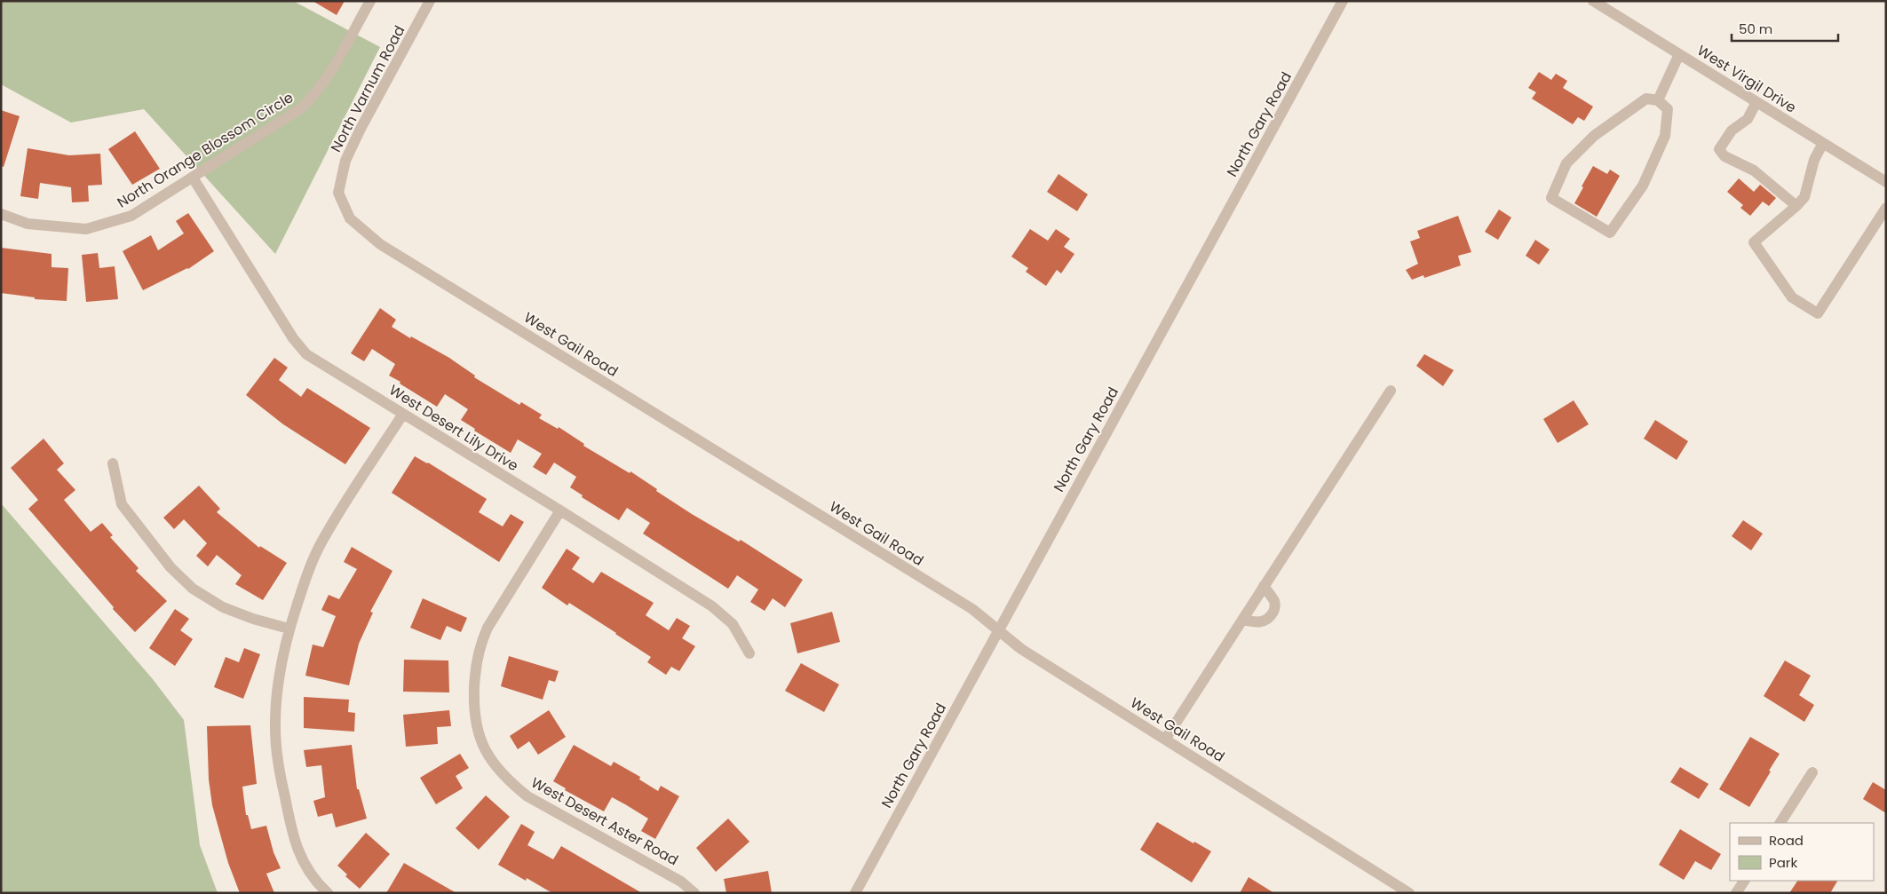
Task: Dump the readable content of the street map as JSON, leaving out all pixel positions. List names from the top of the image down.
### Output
{
  "streets": {
    "street": [
      "West Virgil Drive",
      "North Varnum Road",
      "North Gary Road",
      "North Orange Blossom Circle",
      "West Gail Road",
      "West Desert Lily Drive",
      "West Desert Aster Road"
    ]
  },
  "crossings": [
    ["North Varnum Road", "West Gail Road"],
    ["North Gary Road", "West Gail Road"],
    ["North Orange Blossom Circle", "West Desert Lily Drive"],
    ["West Desert Lily Drive", "West Desert Aster Road"]
  ],
  "legend": ["Road", "Park"],
  "scale_bar": "50 m"
}
